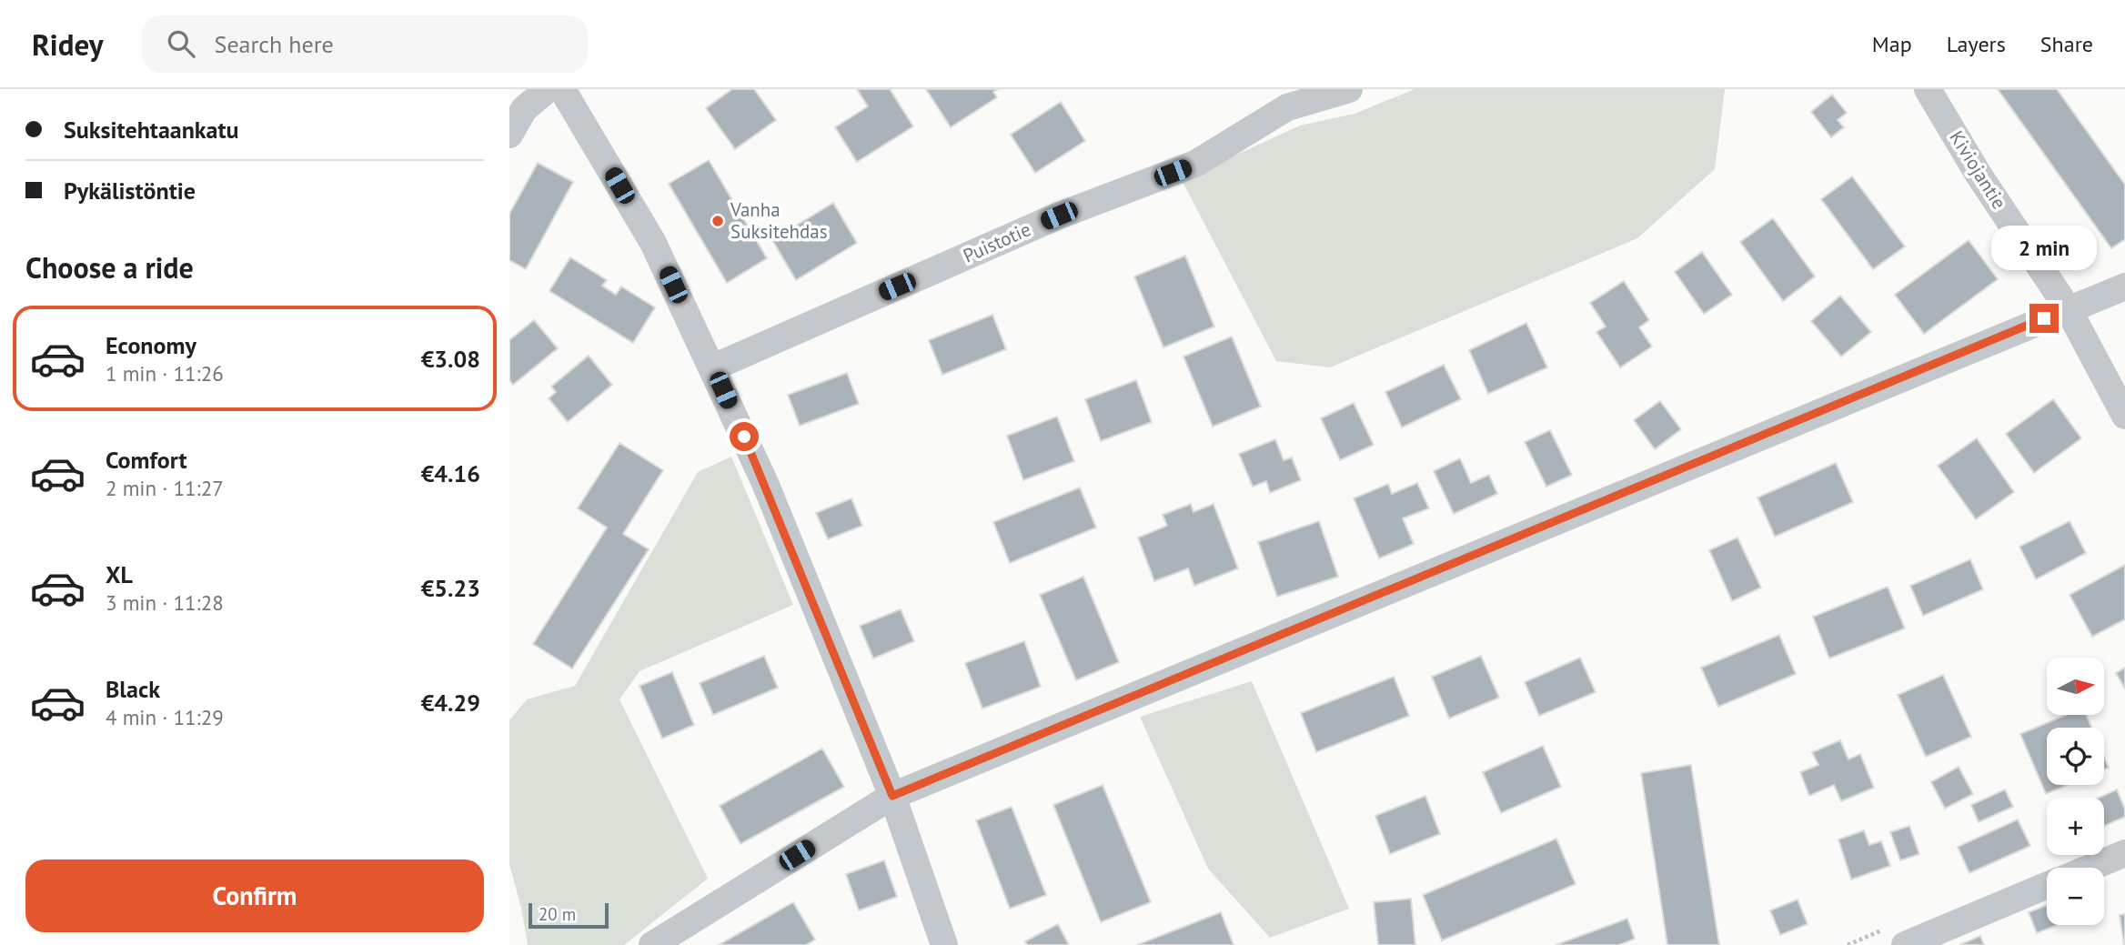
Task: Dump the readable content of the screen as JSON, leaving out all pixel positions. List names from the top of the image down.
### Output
{
  "streets": {
    "street": ["Kiviojantie", "Puistotie"]
  },
  "places": ["Vanha Suksitehdas"],
  "scale_bar": "20 m",
  "north": "right",
  "page": {
    "header": "Ridey",
    "search": "Search here",
    "nav": ["Map", "Layers", "Share"],
    "banner": ["Suksitehtaankatu", "Pykälistöntie"],
    "bubble": "2 min",
    "heading": "Choose a ride",
    "list": [
      {
        "name": "Economy",
        "note": "1 min · 11:26",
        "value": "€3.08"
      },
      {
        "name": "Comfort",
        "note": "2 min · 11:27",
        "value": "€4.16"
      },
      {
        "name": "XL",
        "note": "3 min · 11:28",
        "value": "€5.23"
      },
      {
        "name": "Black",
        "note": "4 min · 11:29",
        "value": "€4.29"
      }
    ],
    "map_buttons": ["+", "−"],
    "buttons": "Confirm",
    "scale": "20 m"
  }
}
